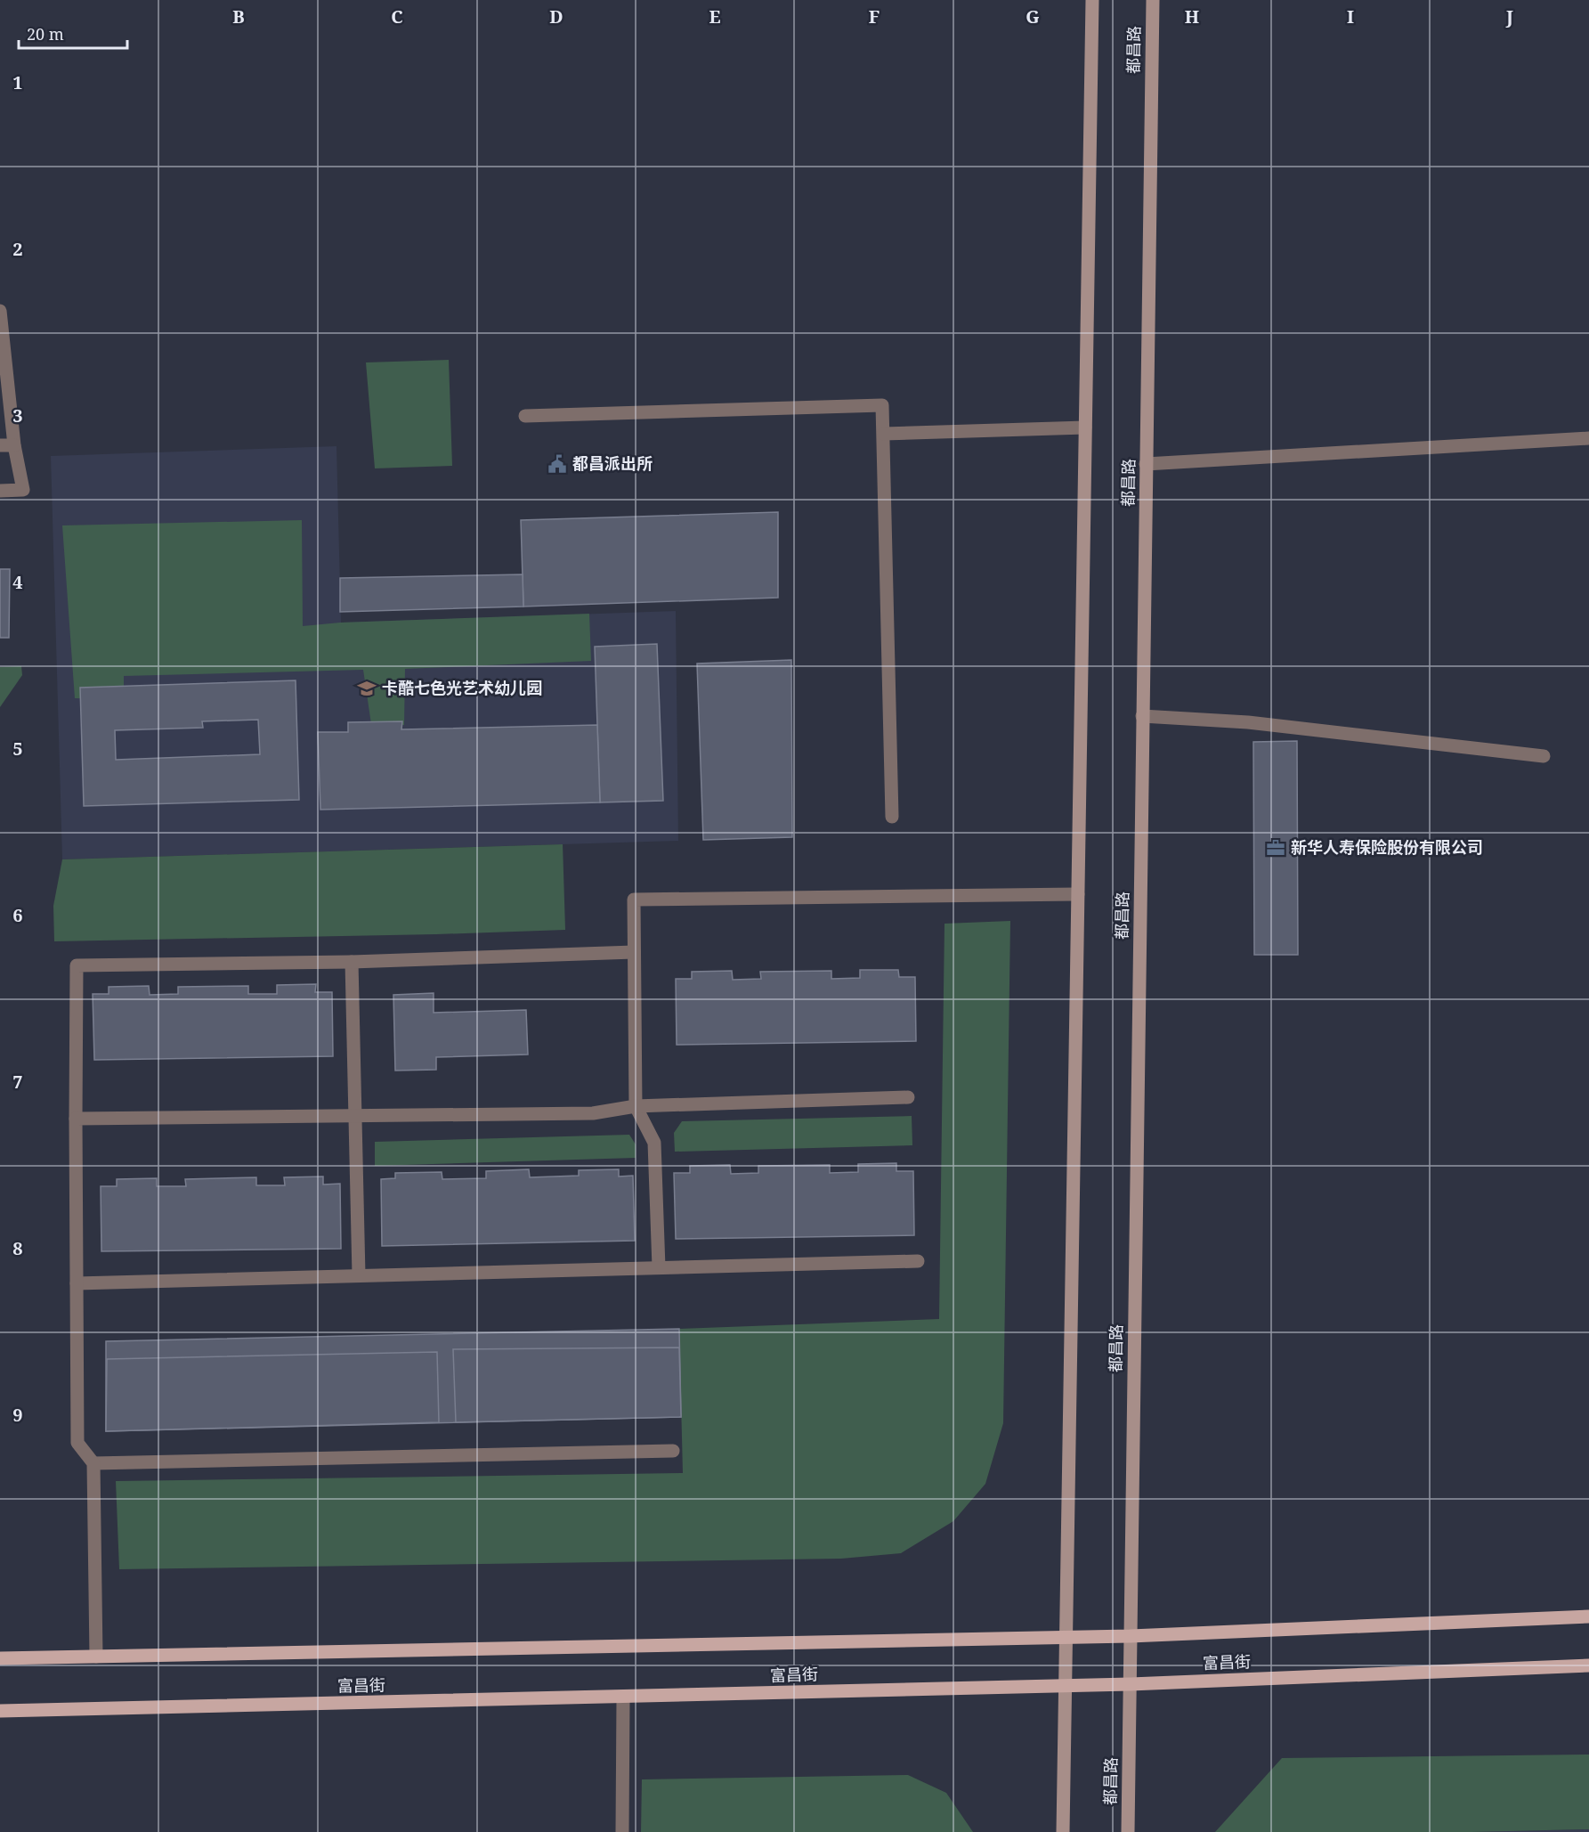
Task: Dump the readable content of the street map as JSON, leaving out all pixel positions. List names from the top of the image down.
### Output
{
  "streets": {
    "main road": ["都昌路", "富昌街"]
  },
  "crossings": [
    ["都昌路", "富昌街"]
  ],
  "places": {
    "public building": ["都昌派出所"],
    "school or university": ["卡酷七色光艺术幼儿园"],
    "office": ["新华人寿保险股份有限公司"]
  },
  "scale_bar": "20 m",
  "grid": {
    "columns": [
      "B",
      "C",
      "D",
      "E",
      "F",
      "G",
      "H",
      "I",
      "J"
    ],
    "rows": [
      "1",
      "2",
      "3",
      "4",
      "5",
      "6",
      "7",
      "8",
      "9"
    ]
  }
}
